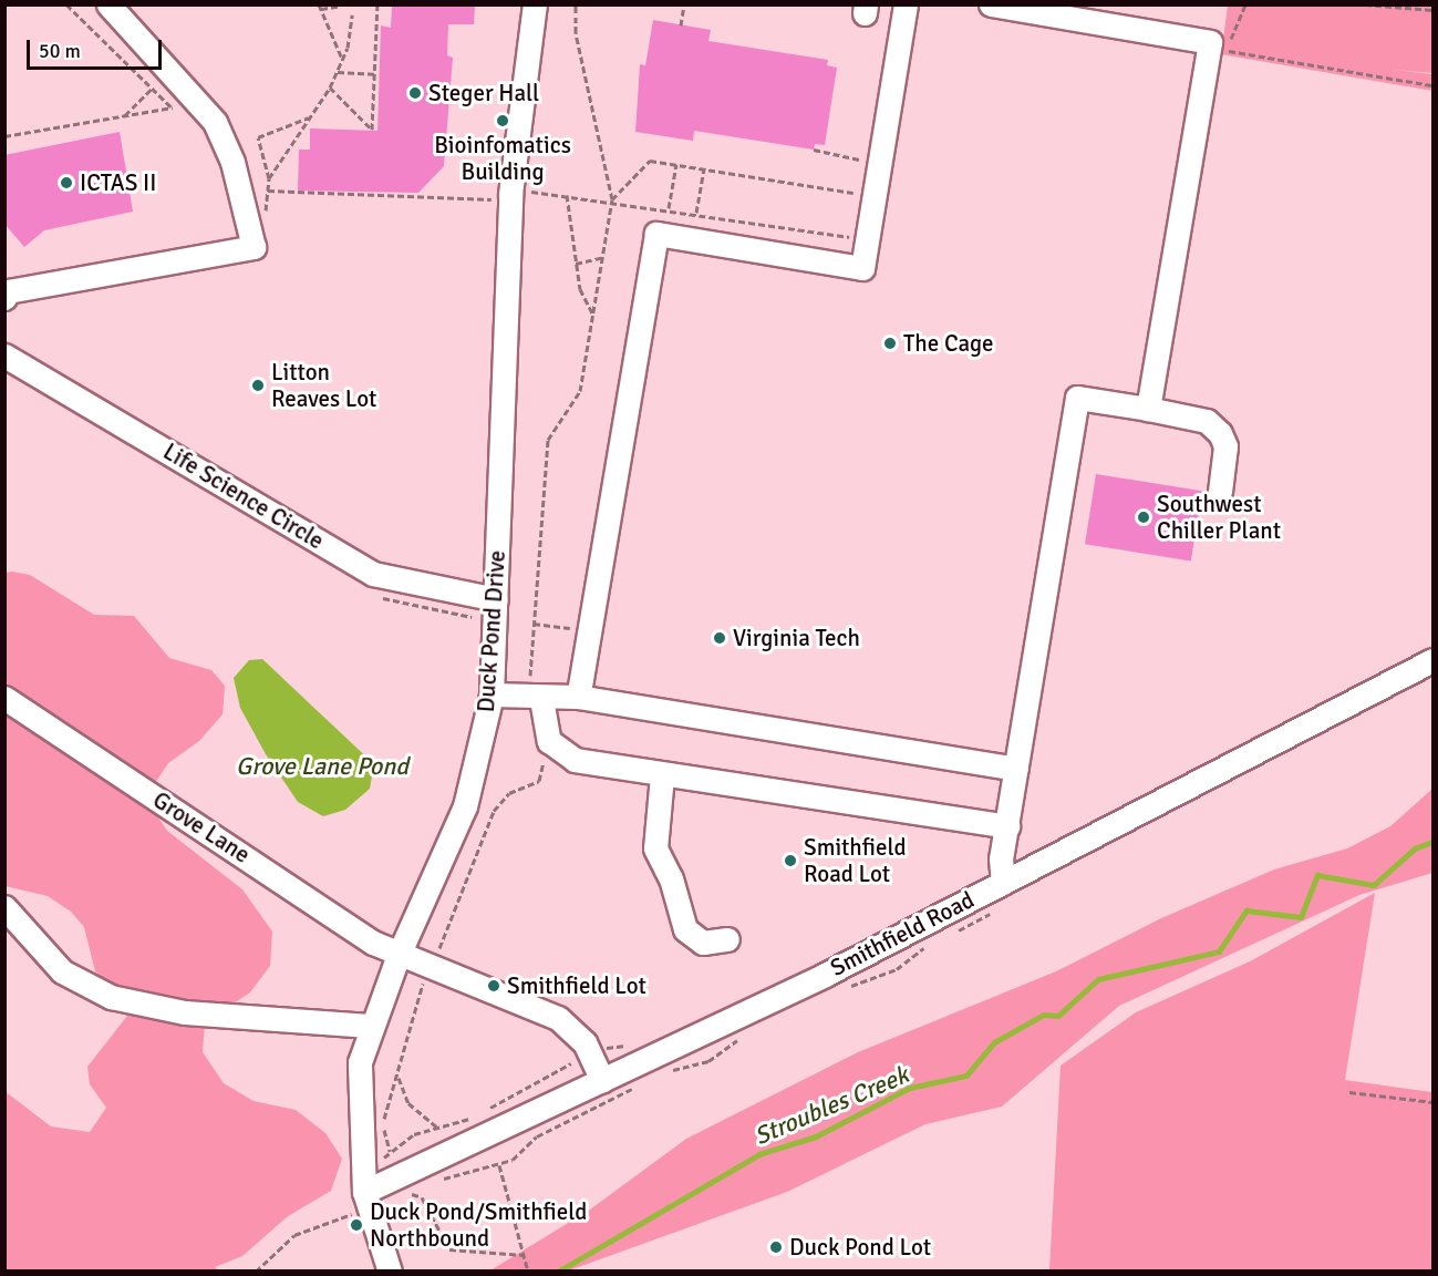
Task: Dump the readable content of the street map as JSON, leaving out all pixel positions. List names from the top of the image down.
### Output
{
  "streets": {
    "street": [
      "Life Science Circle",
      "Duck Pond Drive",
      "Grove Lane",
      "Smithfield Road"
    ]
  },
  "crossings": [
    ["Life Science Circle", "Duck Pond Drive"],
    ["Duck Pond Drive", "Grove Lane"],
    ["Duck Pond Drive", "Smithfield Road"],
    ["Grove Lane", "Smithfield Road"]
  ],
  "water": ["Grove Lane Pond", "Stroubles Creek"],
  "places": [
    "Steger Hall",
    "Bioinfomatics Building",
    "ICTAS II",
    "The Cage",
    "Litton Reaves Lot",
    "Southwest Chiller Plant",
    "Virginia Tech",
    "Smithfield Road Lot",
    "Smithfield Lot",
    "Duck Pond/Smithfield Northbound",
    "Duck Pond Lot"
  ],
  "scale_bar": "50 m"
}
